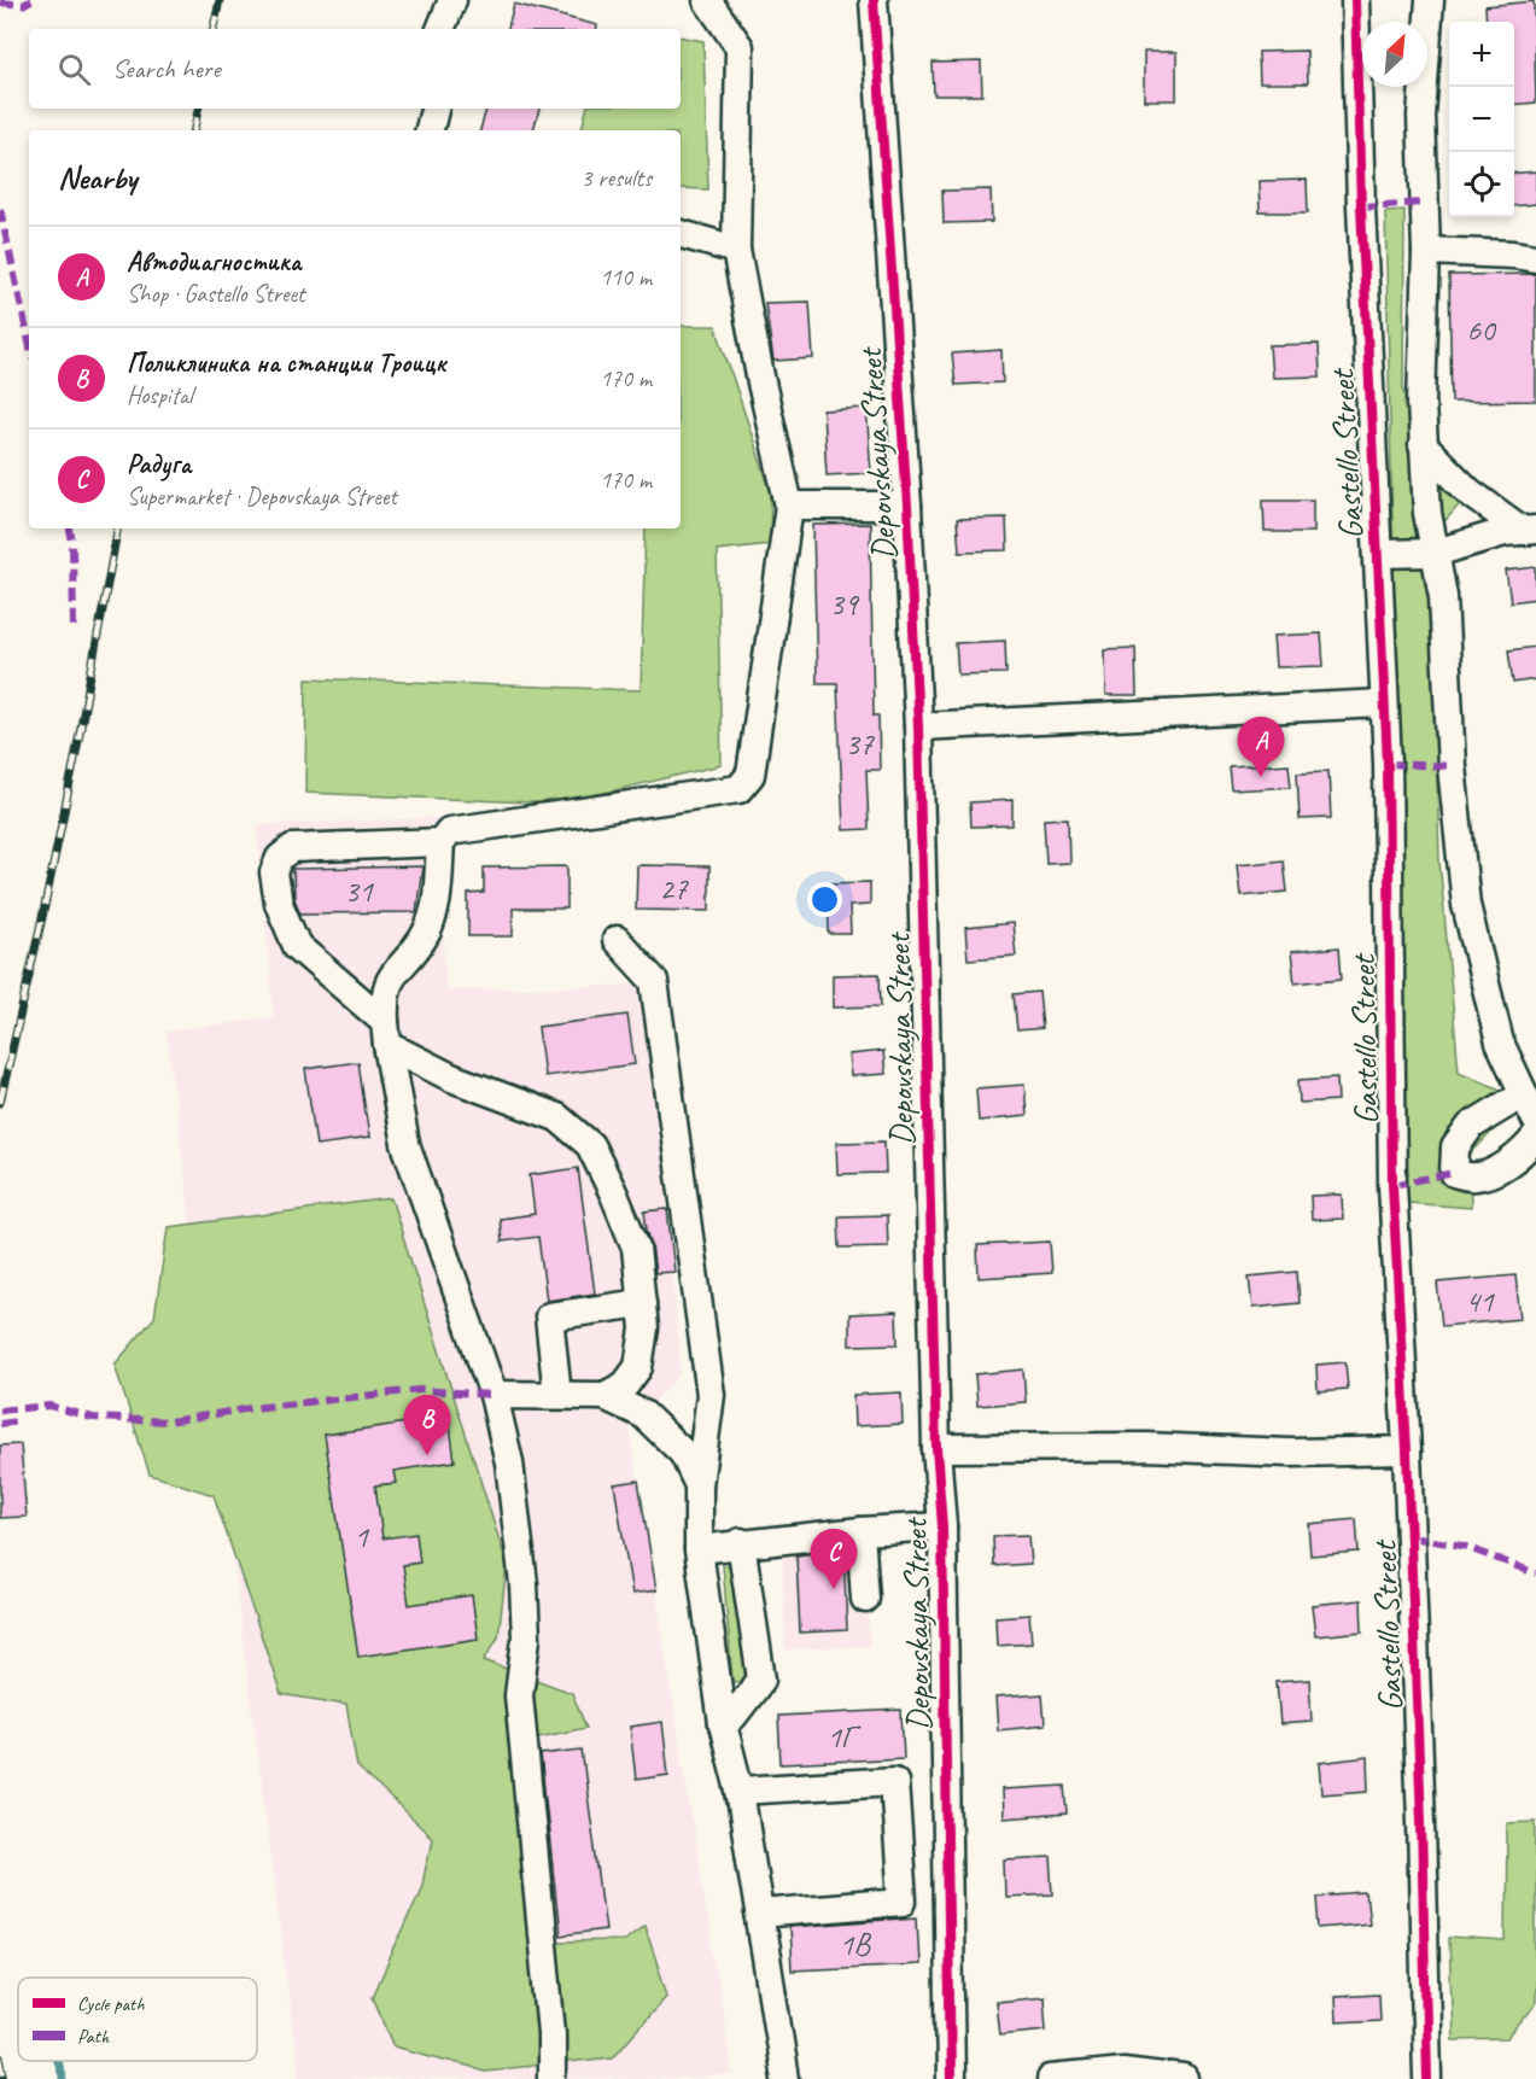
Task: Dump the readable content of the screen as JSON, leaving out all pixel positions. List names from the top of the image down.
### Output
{
  "streets": {
    "street": ["Depovskaya Street", "Gastello Street"]
  },
  "house_numbers": [
    "60",
    "39",
    "37",
    "27",
    "31",
    "41",
    "1",
    "1Г",
    "1В"
  ],
  "legend": ["Cycle path", "Path"],
  "north": "top right",
  "page": {
    "map_buttons": ["+", "−"],
    "search": "Search here",
    "heading": ["Nearby", "3 results"],
    "list": [
      {
        "mark": "A",
        "name": "Автодиагностика",
        "note": "Shop · Gastello Street",
        "value": "110 m"
      },
      {
        "mark": "B",
        "name": "Поликлиника на станции Троицк",
        "note": "Hospital",
        "value": "170 m"
      },
      {
        "mark": "C",
        "name": "Радуга",
        "note": "Supermarket · Depovskaya Street",
        "value": "170 m"
      }
    ],
    "pins": ["A", "B", "C"]
  }
}
